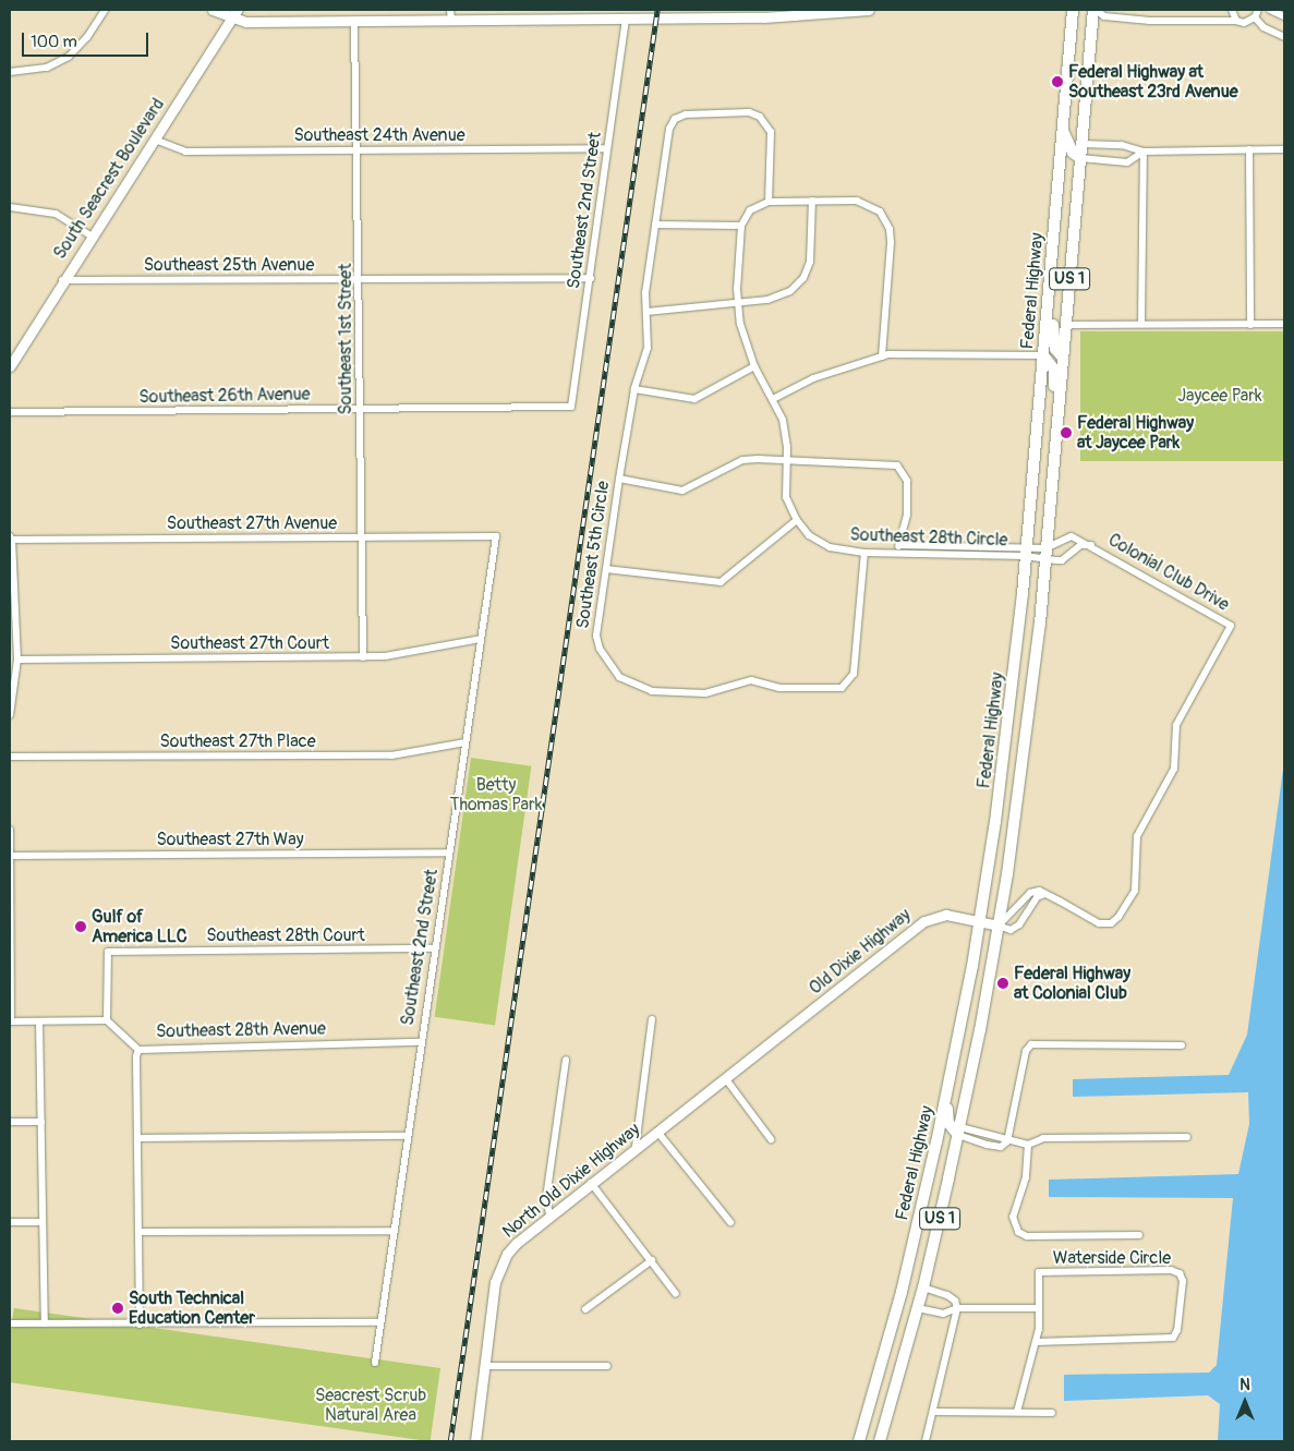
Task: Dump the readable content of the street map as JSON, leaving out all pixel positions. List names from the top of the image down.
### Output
{
  "streets": {
    "main road": ["US 1", "Federal Highway"],
    "street": [
      "Southeast 24th Avenue",
      "South Seacrest Boulevard",
      "Southeast 2nd Street",
      "Southeast 25th Avenue",
      "Southeast 1st Street",
      "Southeast 26th Avenue",
      "Southeast 27th Avenue",
      "Southeast 28th Circle",
      "Southeast 5th Circle",
      "Colonial Club Drive",
      "Southeast 27th Court",
      "Southeast 27th Place",
      "Southeast 27th Way",
      "Southeast 28th Court",
      "Old Dixie Highway",
      "Southeast 28th Avenue",
      "North Old Dixie Highway",
      "Waterside Circle"
    ]
  },
  "crossings": [
    ["Southeast 24th Avenue", "South Seacrest Boulevard"],
    ["Southeast 24th Avenue", "Southeast 2nd Street"],
    ["Southeast 24th Avenue", "Southeast 1st Street"],
    ["South Seacrest Boulevard", "Southeast 25th Avenue"],
    ["Southeast 2nd Street", "Southeast 25th Avenue"],
    ["Southeast 2nd Street", "Southeast 26th Avenue"],
    ["Southeast 2nd Street", "Southeast 27th Avenue"],
    ["Southeast 2nd Street", "Southeast 27th Court"],
    ["Southeast 2nd Street", "Southeast 27th Place"],
    ["Southeast 2nd Street", "Southeast 27th Way"],
    ["Southeast 2nd Street", "Southeast 28th Court"],
    ["Southeast 2nd Street", "Southeast 28th Avenue"],
    ["Southeast 25th Avenue", "Southeast 1st Street"],
    ["Federal Highway", "Southeast 28th Circle"],
    ["Federal Highway", "Colonial Club Drive"],
    ["Federal Highway", "Old Dixie Highway"],
    ["Southeast 1st Street", "Southeast 26th Avenue"],
    ["Southeast 1st Street", "Southeast 27th Avenue"],
    ["Southeast 1st Street", "Southeast 27th Court"],
    ["Southeast 28th Circle", "Southeast 5th Circle"],
    ["Southeast 28th Circle", "Colonial Club Drive"],
    ["Southeast 28th Court", "Southeast 28th Avenue"],
    ["Old Dixie Highway", "North Old Dixie Highway"]
  ],
  "parks": ["Jaycee Park", "Betty Thomas Park", "Seacrest Scrub Natural Area"],
  "places": [
    "Federal Highway at Southeast 23rd Avenue",
    "Federal Highway at Jaycee Park",
    "Gulf of America LLC",
    "Federal Highway at Colonial Club",
    "South Technical Education Center"
  ],
  "scale_bar": "100 m",
  "north": "top"
}
